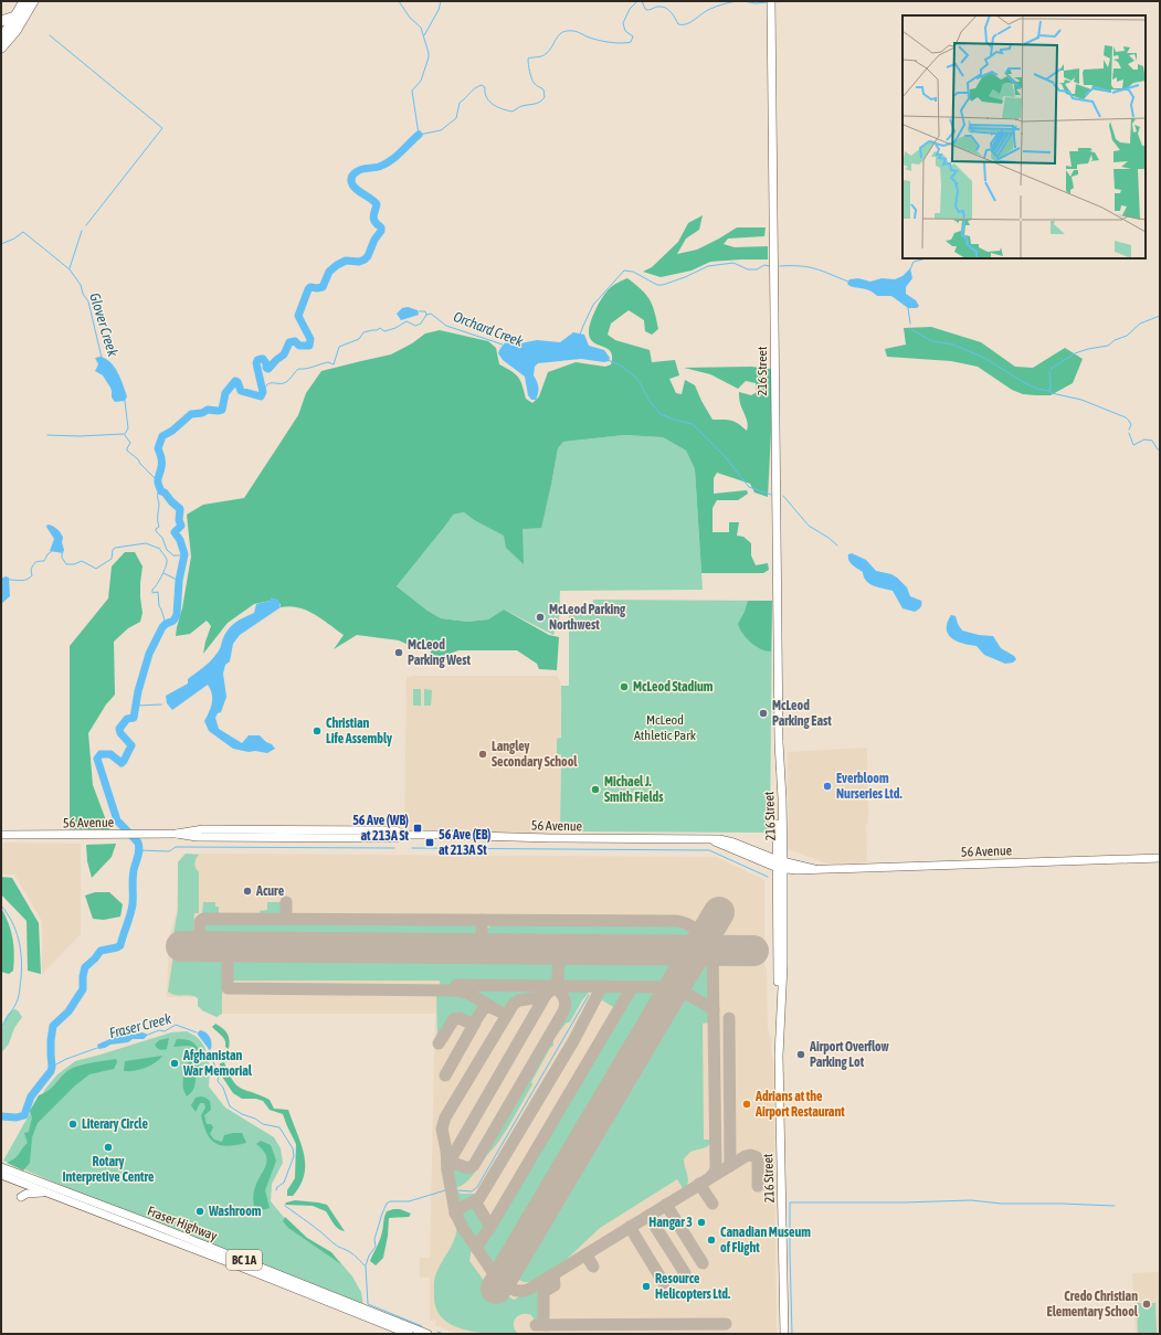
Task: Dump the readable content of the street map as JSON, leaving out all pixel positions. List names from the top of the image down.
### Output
{
  "streets": {
    "main road": [
      "216 Street",
      "56 Avenue",
      "Fraser Highway",
      "BC 1A"
    ]
  },
  "crossings": [
    ["216 Street", "56 Avenue"]
  ],
  "water": ["Glover Creek", "Orchard Creek", "Fraser Creek"],
  "parks": ["McLeod Athletic Park"],
  "places": {
    "other": [
      "McLeod Parking Northwest",
      "McLeod Parking West",
      "McLeod Stadium",
      "McLeod Parking East",
      "Christian Life Assembly",
      "Langley Secondary School",
      "Everbloom Nurseries Ltd.",
      "Michael J. Smith Fields",
      "Acure",
      "Airport Overflow Parking Lot",
      "Afghanistan War Memorial",
      "Adrians at the Airport Restaurant",
      "Literary Circle",
      "Rotary Interpretive Centre",
      "Washroom",
      "Hangar 3",
      "Canadian Museum of Flight",
      "Resource Helicopters Ltd.",
      "Credo Christian Elementary School"
    ],
    "transit": ["56 Ave (WB) at 213A St", "56 Ave (EB) at 213A St"]
  }
}
